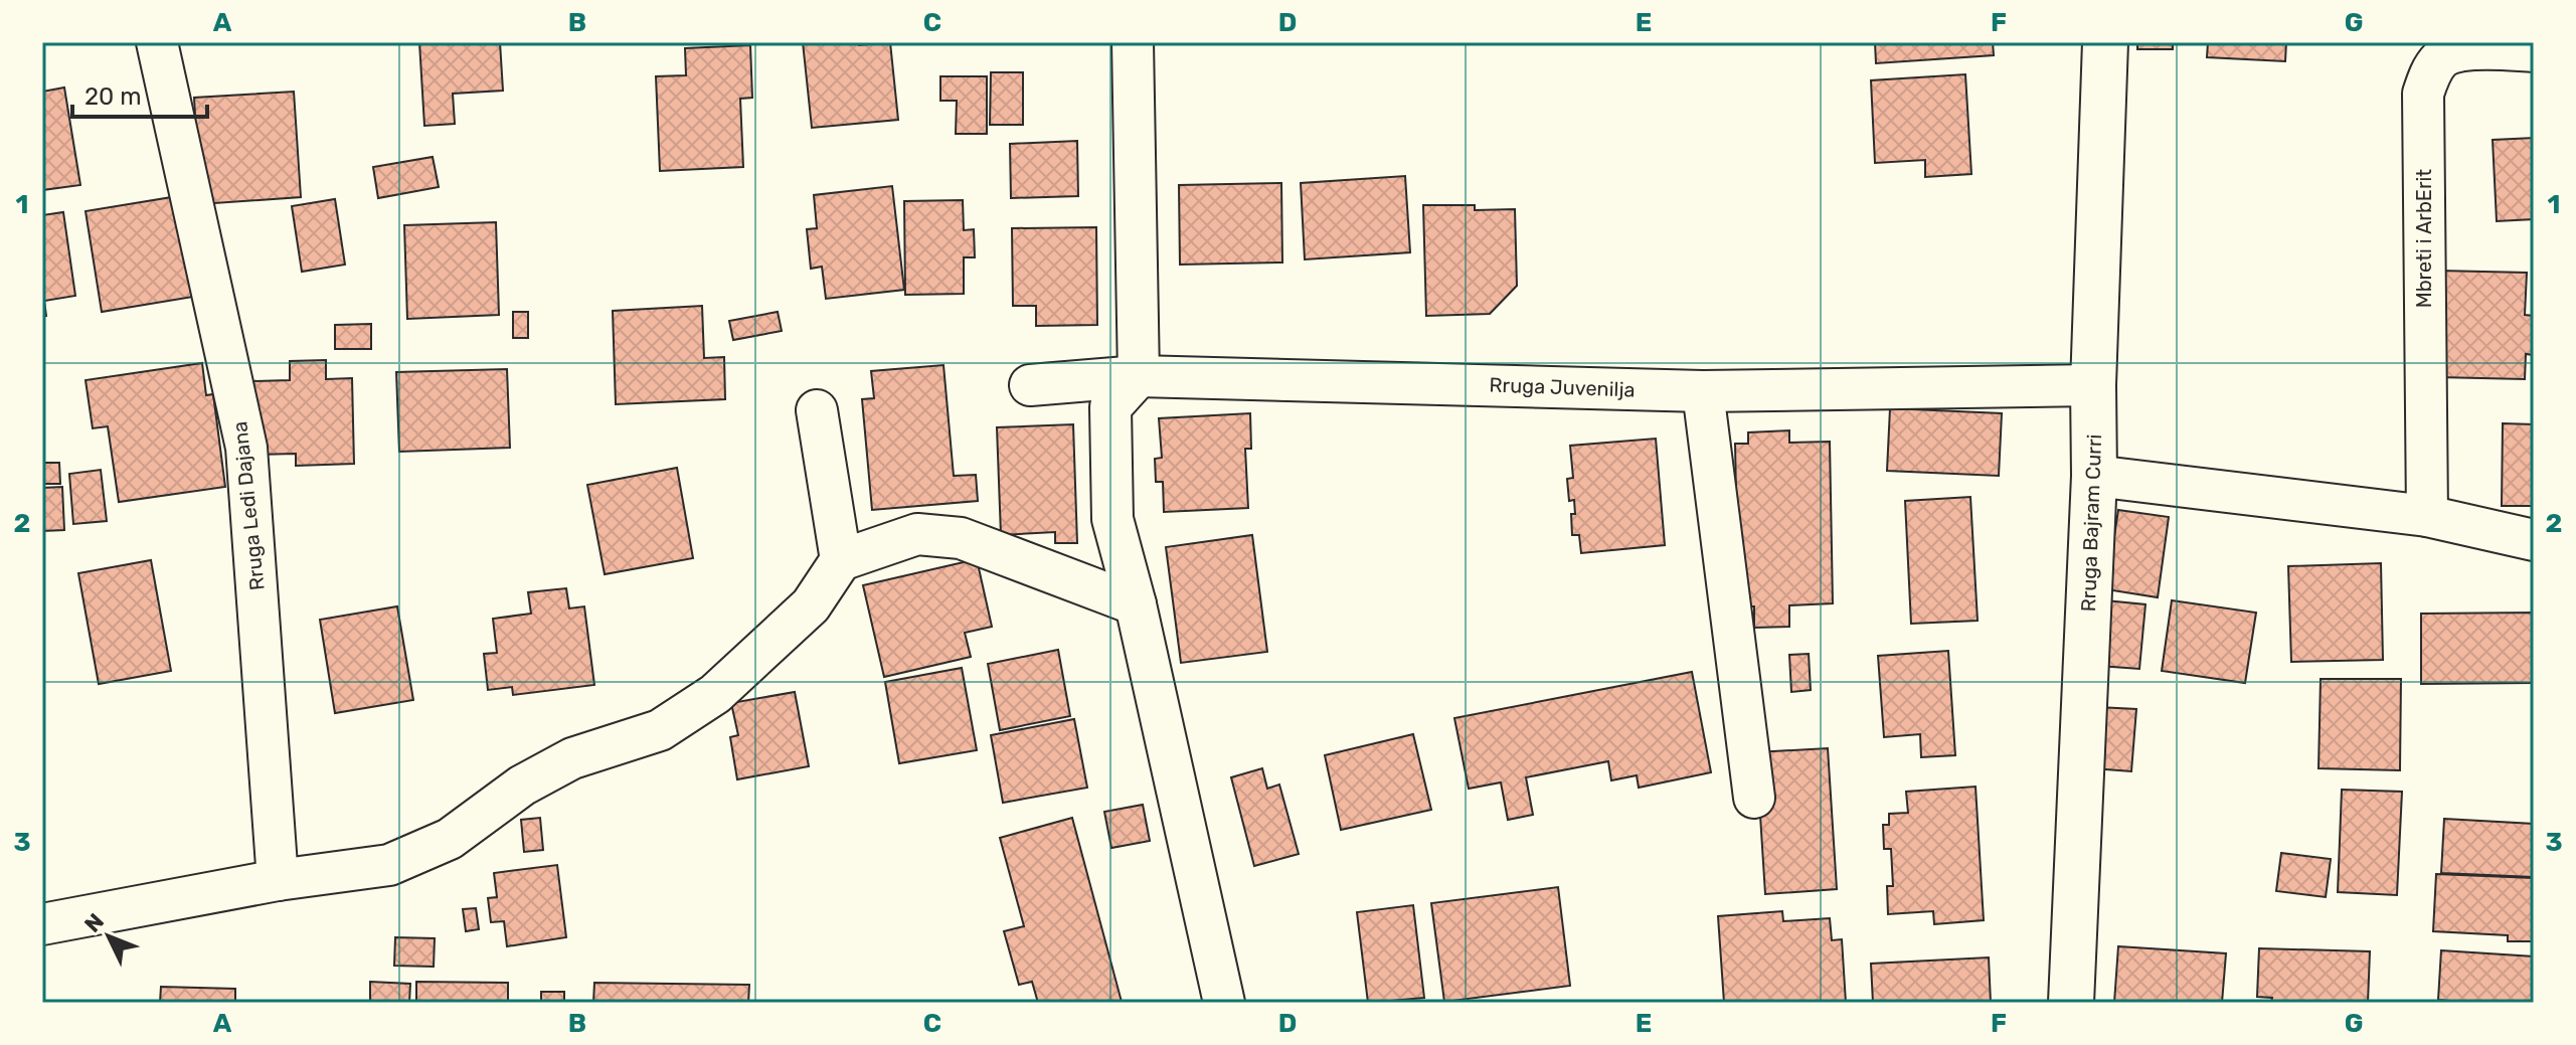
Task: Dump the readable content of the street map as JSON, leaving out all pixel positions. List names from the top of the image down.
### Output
{
  "streets": {
    "main road": ["Rruga Bajram Curri"],
    "street": ["Mbreti i ArbErit", "Rruga Juvenilja", "Rruga Ledi Dajana"]
  },
  "crossings": [
    ["Rruga Juvenilja", "Rruga Bajram Curri"]
  ],
  "scale_bar": "20 m",
  "north": "top left",
  "grid": {
    "columns": [
      "A",
      "B",
      "C",
      "D",
      "E",
      "F",
      "G"
    ],
    "rows": ["1", "2", "3"]
  }
}
